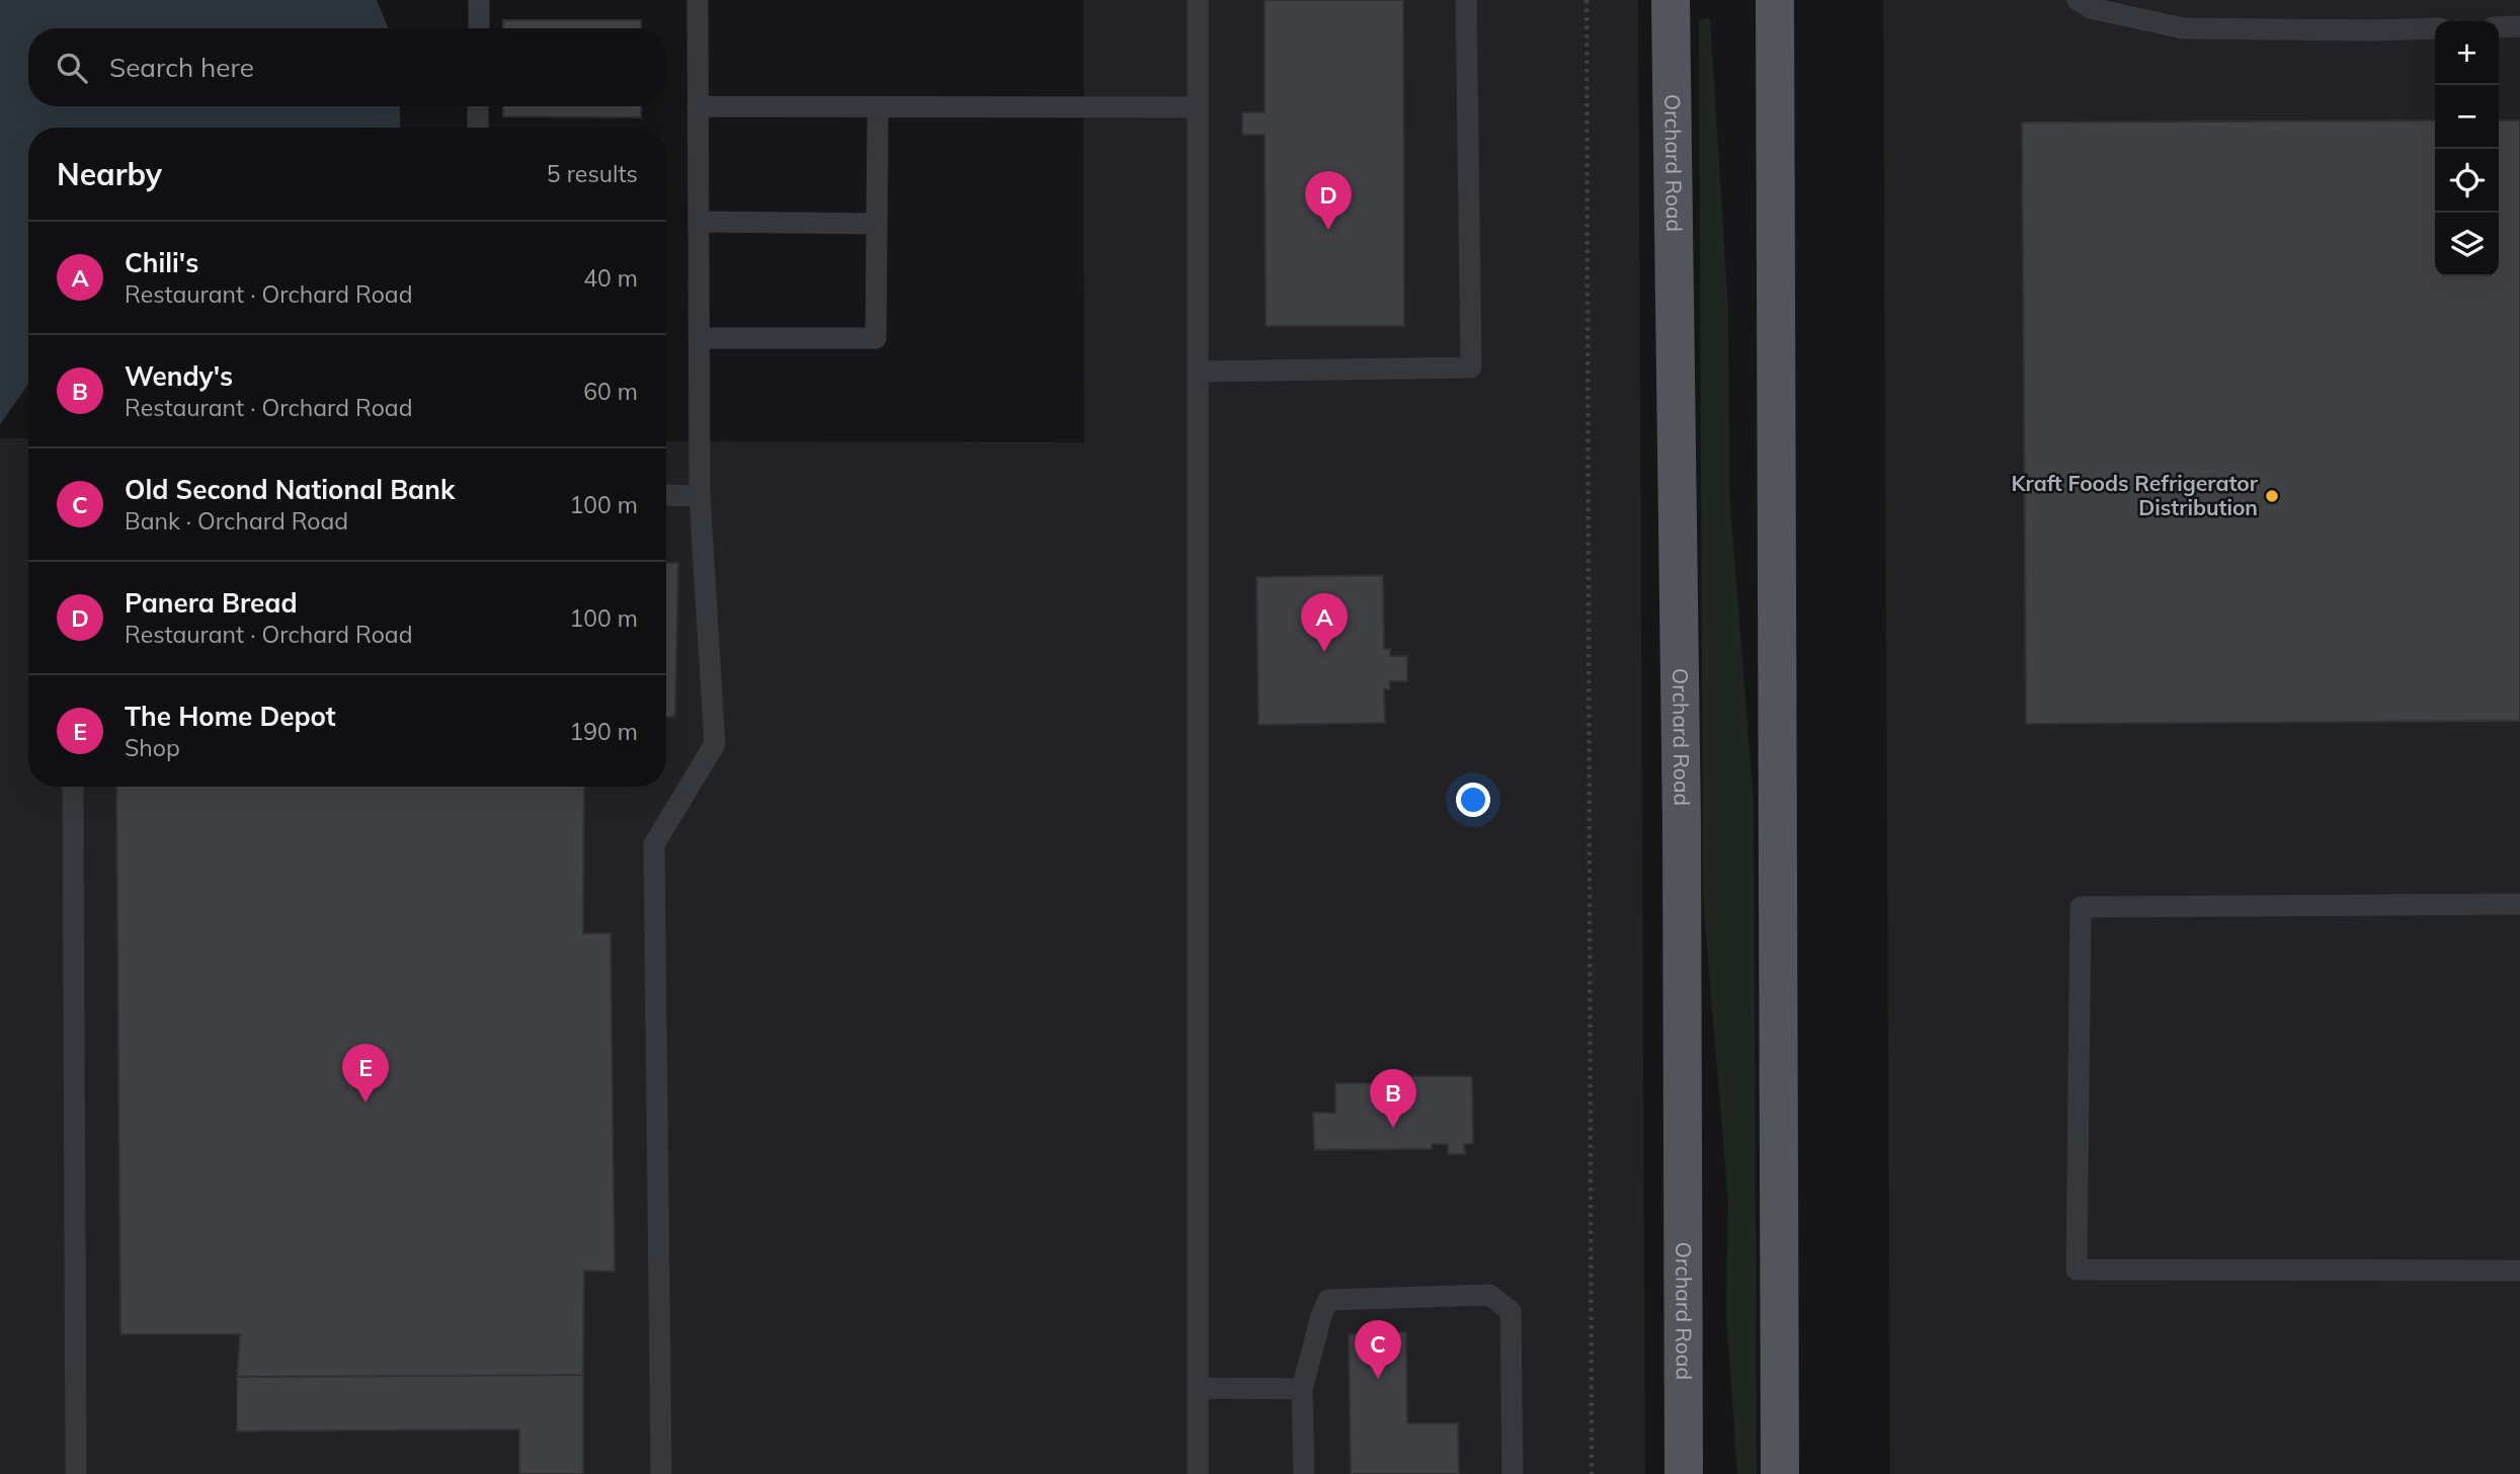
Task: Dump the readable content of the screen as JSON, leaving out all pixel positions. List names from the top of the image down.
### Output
{
  "streets": {
    "main road": ["Orchard Road"]
  },
  "places": ["Kraft Foods Refrigerator Distribution"],
  "page": {
    "map_buttons": ["+", "−"],
    "search": "Search here",
    "heading": ["Nearby", "5 results"],
    "pins": [
      "D",
      "A",
      "E",
      "B",
      "C"
    ],
    "list": [
      {
        "mark": "A",
        "name": "Chili's",
        "note": "Restaurant · Orchard Road",
        "value": "40 m"
      },
      {
        "mark": "B",
        "name": "Wendy's",
        "note": "Restaurant · Orchard Road",
        "value": "60 m"
      },
      {
        "mark": "C",
        "name": "Old Second National Bank",
        "note": "Bank · Orchard Road",
        "value": "100 m"
      },
      {
        "mark": "D",
        "name": "Panera Bread",
        "note": "Restaurant · Orchard Road",
        "value": "100 m"
      },
      {
        "mark": "E",
        "name": "The Home Depot",
        "note": "Shop",
        "value": "190 m"
      }
    ]
  }
}
